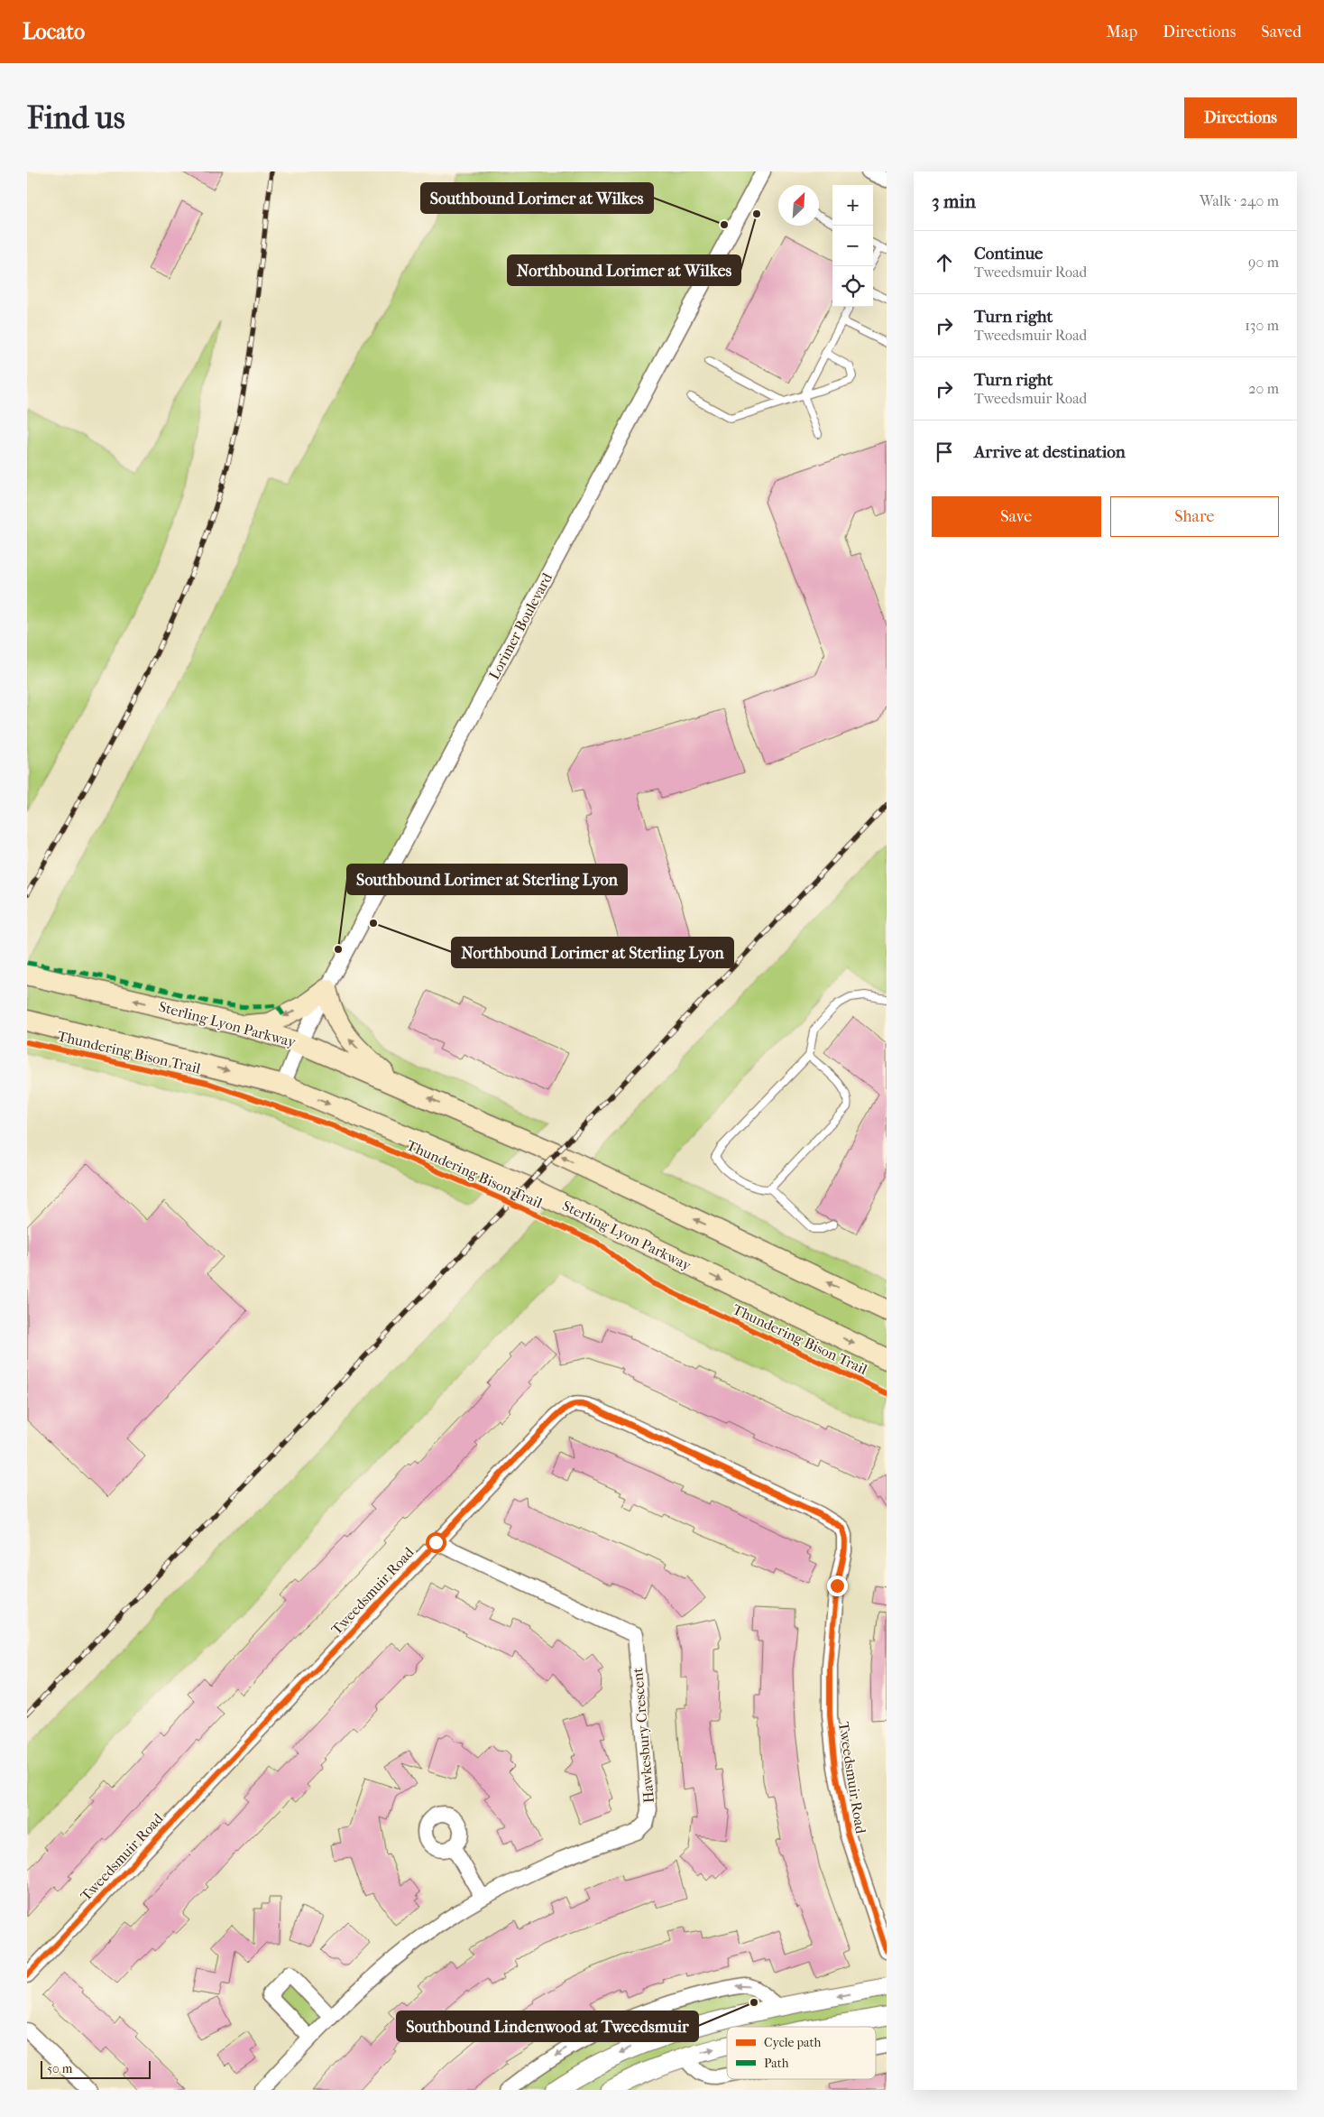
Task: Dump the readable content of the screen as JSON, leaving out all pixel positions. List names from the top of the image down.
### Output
{
  "streets": {
    "main road": ["Sterling Lyon Parkway"],
    "street": ["Lorimer Boulevard", "Tweedsmuir Road", "Hawkesbury Crescent"],
    "cycle path": ["Thundering Bison Trail"]
  },
  "crossings": [
    ["Lorimer Boulevard", "Sterling Lyon Parkway"],
    ["Tweedsmuir Road", "Hawkesbury Crescent"]
  ],
  "places": [
    "Northbound Lorimer at Wilkes",
    "Southbound Lorimer at Wilkes",
    "Northbound Lorimer at Sterling Lyon",
    "Southbound Lorimer at Sterling Lyon",
    "Southbound Lindenwood at Tweedsmuir"
  ],
  "legend": ["Cycle path", "Path"],
  "scale_bar": "50 m",
  "north": "top right",
  "page": {
    "header": "Locato",
    "nav": ["Map", "Directions", "Saved"],
    "buttons": [
      "Directions",
      ["Save", "Share"]
    ],
    "title": "Find us",
    "heading": ["3 min", "Walk · 240 m"],
    "map_buttons": ["+", "−"],
    "list": [
      ["Continue", "Tweedsmuir Road", "90 m"],
      ["Turn right", "Tweedsmuir Road", "130 m"],
      ["Turn right", "Tweedsmuir Road", "20 m"],
      "Arrive at destination"
    ],
    "scale": "50 m"
  }
}
